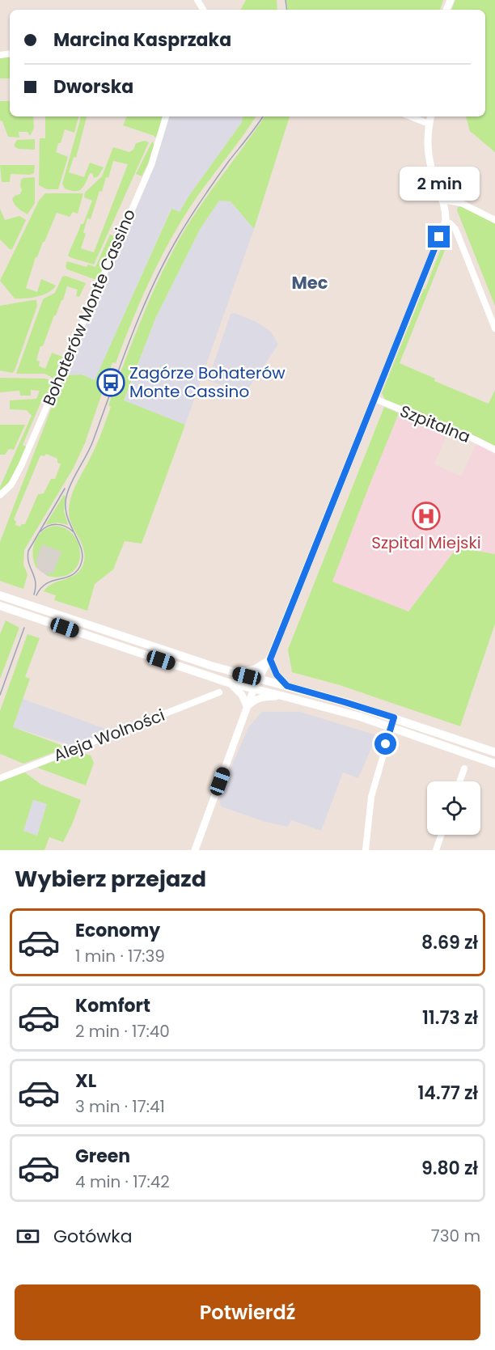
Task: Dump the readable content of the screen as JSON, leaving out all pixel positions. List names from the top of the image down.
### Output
{
  "streets": {
    "street": ["Bohaterów Monte Cassino", "Szpitalna", "Aleja Wolności"]
  },
  "districts": ["Mec"],
  "places": {
    "bus stop": ["Zagórze Bohaterów Monte Cassino"],
    "hospital": ["Szpital Miejski"]
  },
  "page": {
    "banner": ["Marcina Kasprzaka", "Dworska"],
    "bubble": "2 min",
    "heading": "Wybierz przejazd",
    "list": [
      {
        "name": "Economy",
        "note": "1 min · 17:39",
        "value": "8.69 zł"
      },
      {
        "name": "Komfort",
        "note": "2 min · 17:40",
        "value": "11.73 zł"
      },
      {
        "name": "XL",
        "note": "3 min · 17:41",
        "value": "14.77 zł"
      },
      {
        "name": "Green",
        "note": "4 min · 17:42",
        "value": "9.80 zł"
      }
    ],
    "pay": ["Gotówka", "730 m"],
    "buttons": "Potwierdź"
  }
}
